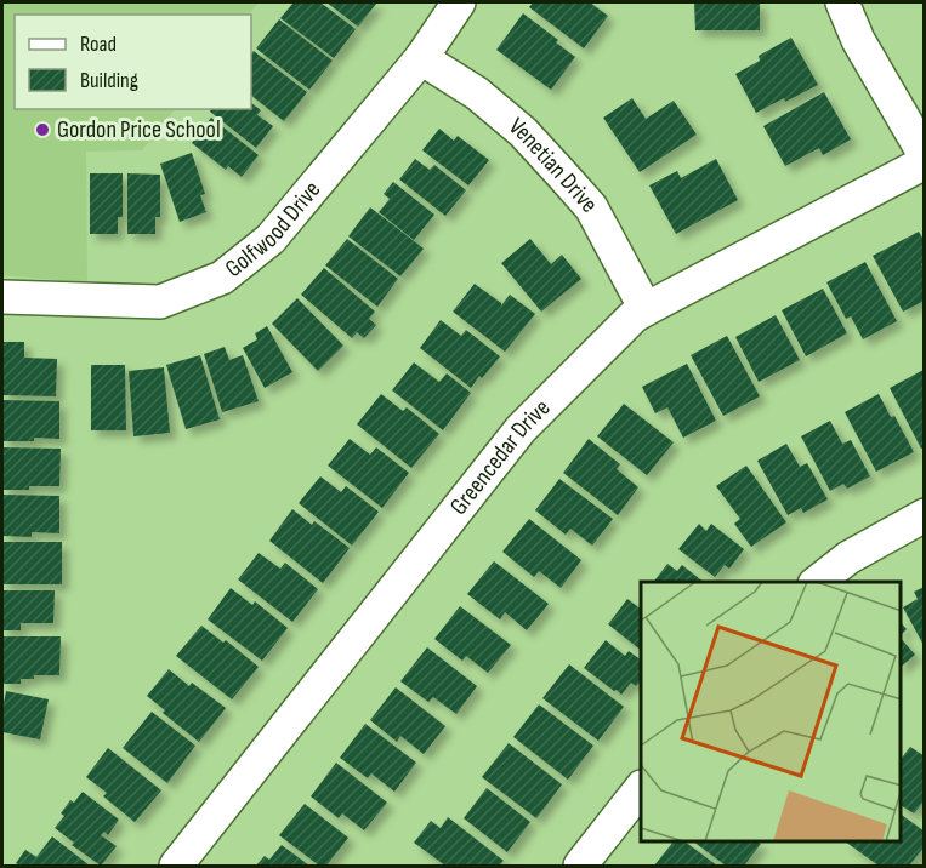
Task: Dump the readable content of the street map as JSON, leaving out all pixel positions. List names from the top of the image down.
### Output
{
  "streets": {
    "street": ["Venetian Drive", "Golfwood Drive", "Greencedar Drive"]
  },
  "crossings": [
    ["Venetian Drive", "Golfwood Drive"],
    ["Venetian Drive", "Greencedar Drive"]
  ],
  "places": ["Gordon Price School"],
  "legend": ["Road", "Building"]
}
